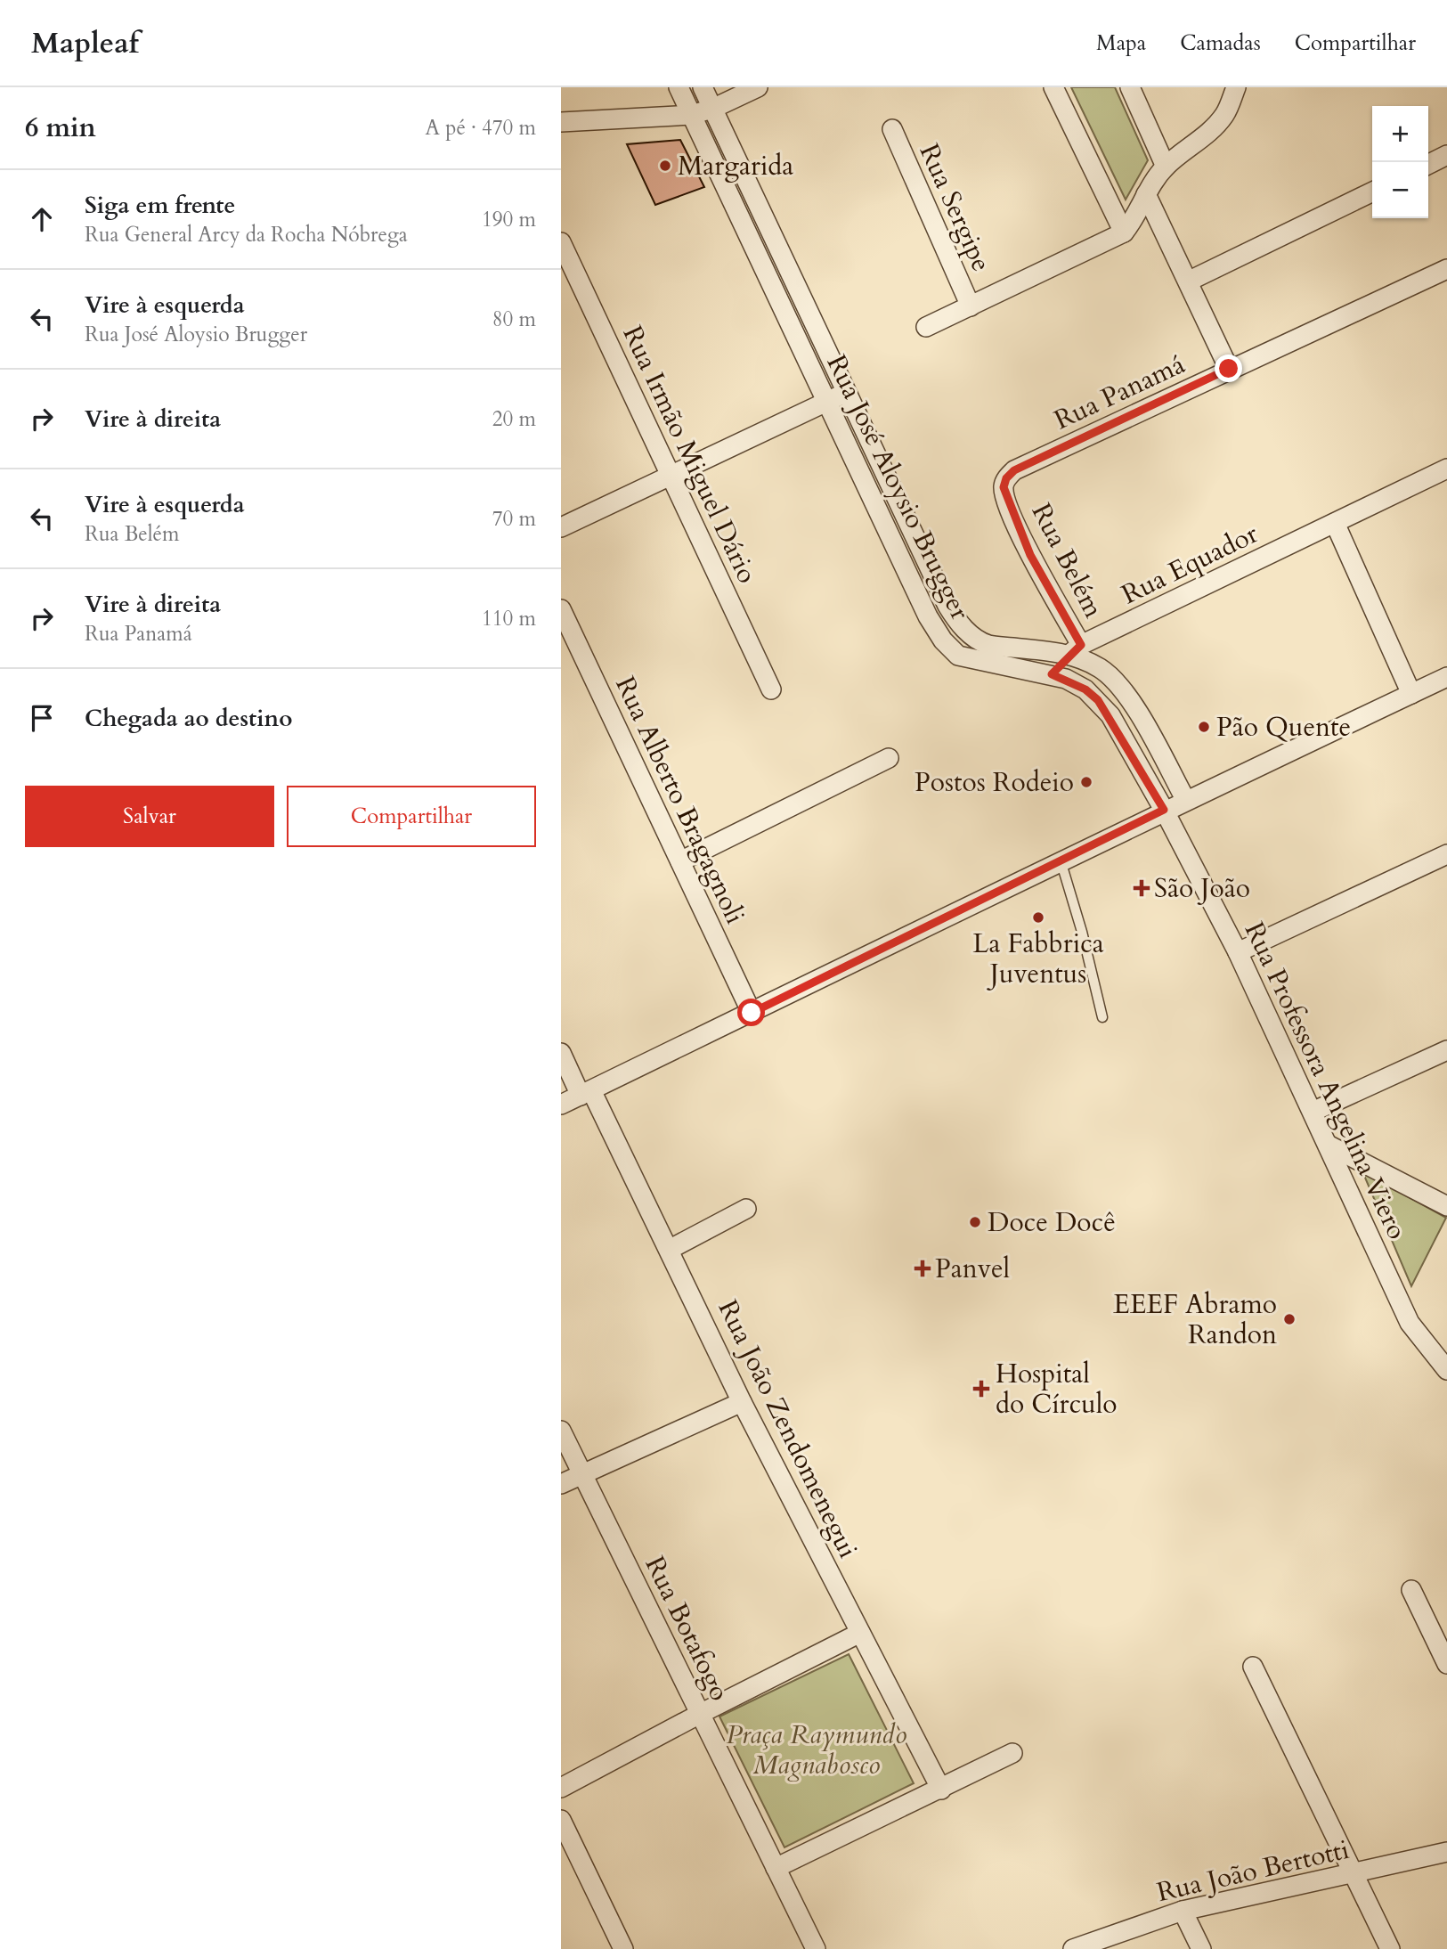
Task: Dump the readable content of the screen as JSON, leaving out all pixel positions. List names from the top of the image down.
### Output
{
  "streets": {
    "street": [
      "Rua Sergipe",
      "Rua Panamá",
      "Rua Irmão Miguel Dário",
      "Rua José Aloysio Brugger",
      "Rua Belém",
      "Rua Equador",
      "Rua Alberto Bragagnoli",
      "Rua Professora Angelina Viero",
      "Rua João Zendomenegui",
      "Rua Botafogo",
      "Rua João Bertotti"
    ]
  },
  "crossings": [
    ["Rua Panamá", "Rua Belém"],
    ["Rua José Aloysio Brugger", "Rua Belém"],
    ["Rua José Aloysio Brugger", "Rua Equador"],
    ["Rua José Aloysio Brugger", "Rua Professora Angelina Viero"],
    ["Rua Belém", "Rua Equador"]
  ],
  "parks": ["Praça Raymundo Magnabosco"],
  "places": {
    "other": [
      "Margarida",
      "Pão Quente",
      "Postos Rodeio",
      "La Fabbrica Juventus",
      "Doce Docê",
      "EEEF Abramo Randon"
    ],
    "health": ["São João", "Panvel", "Hospital do Círculo"]
  },
  "page": {
    "header": "Mapleaf",
    "nav": ["Mapa", "Camadas", "Compartilhar"],
    "heading": ["6 min", "A pé · 470 m"],
    "map_buttons": ["+", "−"],
    "list": [
      ["Siga em frente", "Rua General Arcy da Rocha Nóbrega", "190 m"],
      ["Vire à esquerda", "Rua José Aloysio Brugger", "80 m"],
      ["Vire à direita", "20 m"],
      ["Vire à esquerda", "Rua Belém", "70 m"],
      ["Vire à direita", "Rua Panamá", "110 m"],
      "Chegada ao destino"
    ],
    "buttons": ["Salvar", "Compartilhar"]
  }
}
